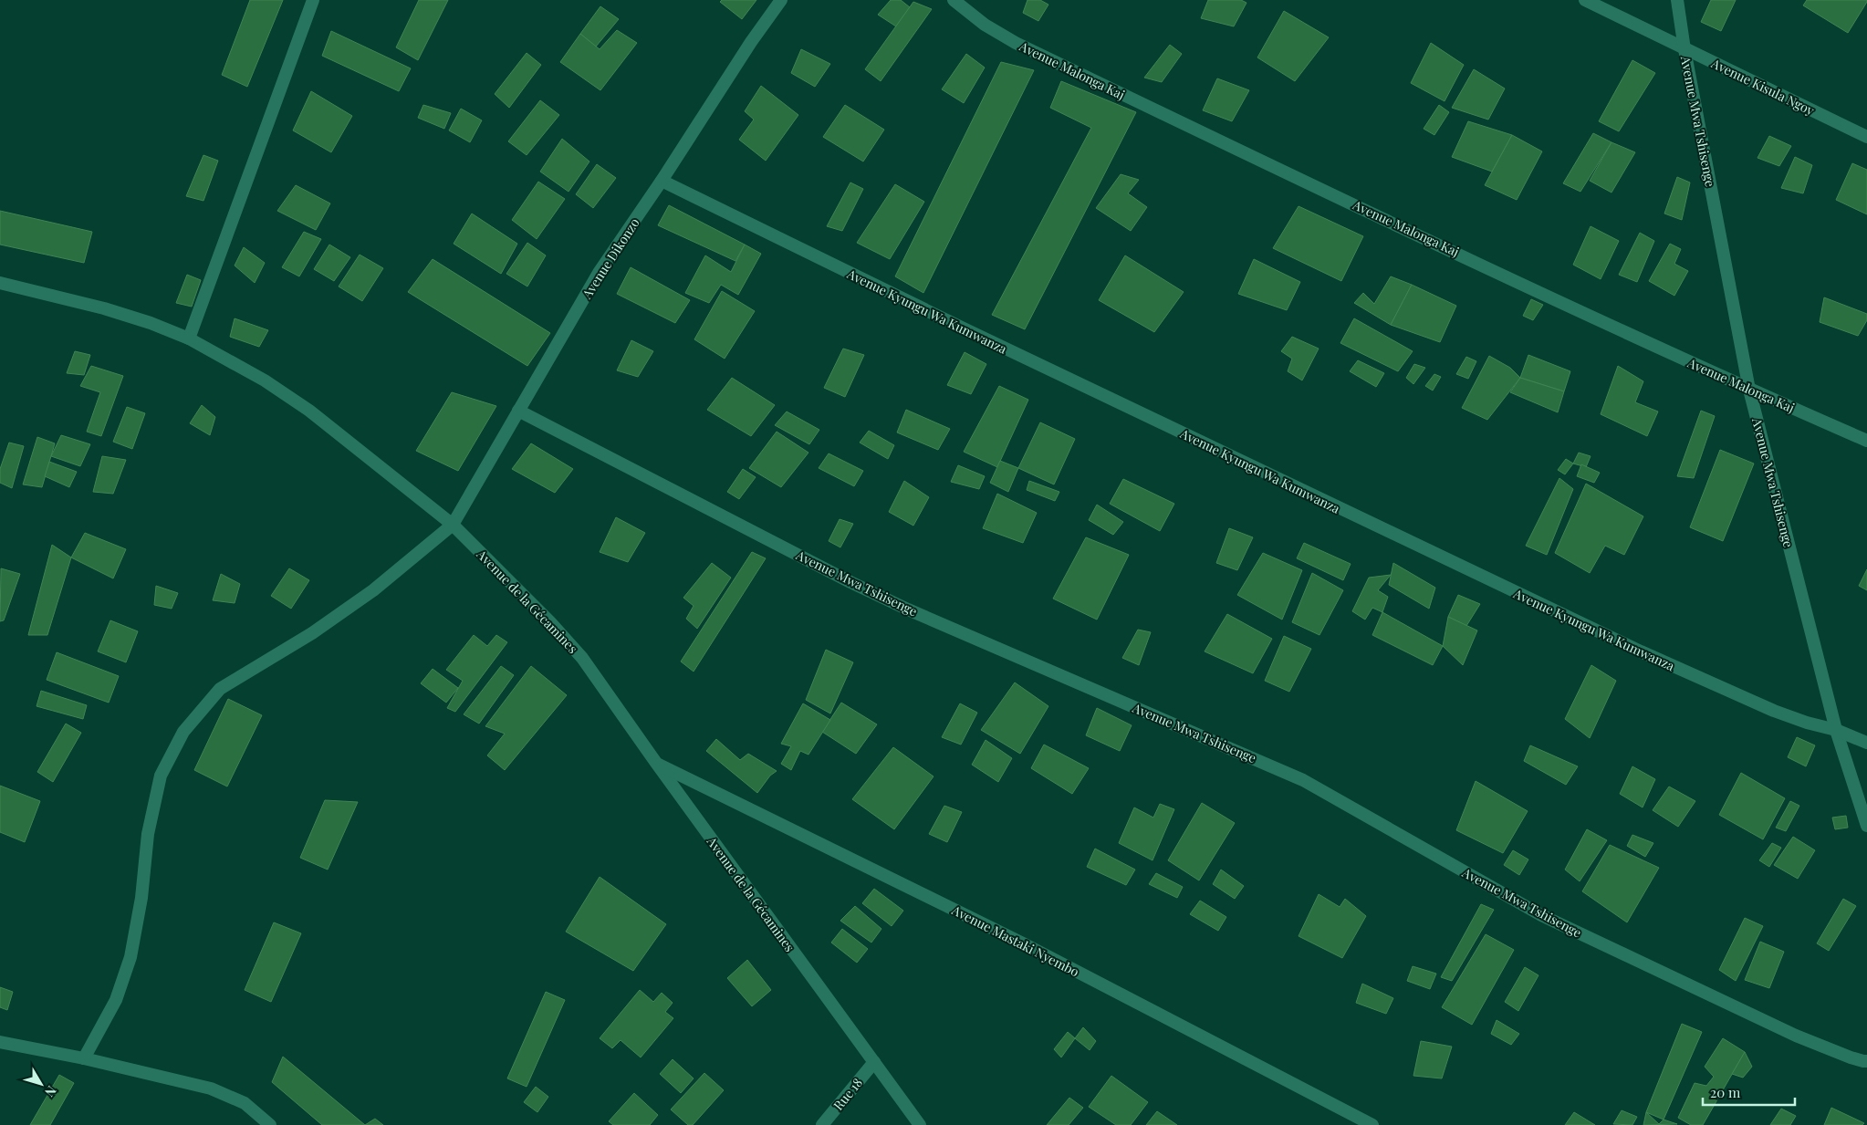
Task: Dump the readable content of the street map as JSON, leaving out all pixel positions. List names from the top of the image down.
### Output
{
  "streets": {
    "street": [
      "Avenue Malonga Kaj",
      "Avenue Kisula Ngoy",
      "Avenue Mwa Tshisenge",
      "Avenue Dikonzo",
      "Avenue Kyungu Wa Kumwanza",
      "Avenue de la Gécamines",
      "Avenue Mastaki Nyembo",
      "Rue 18"
    ]
  },
  "crossings": [
    ["Avenue Malonga Kaj", "Avenue Mwa Tshisenge"],
    ["Avenue Kisula Ngoy", "Avenue Mwa Tshisenge"],
    ["Avenue Mwa Tshisenge", "Avenue Dikonzo"],
    ["Avenue Mwa Tshisenge", "Avenue Kyungu Wa Kumwanza"],
    ["Avenue Dikonzo", "Avenue Kyungu Wa Kumwanza"],
    ["Avenue Dikonzo", "Avenue de la Gécamines"],
    ["Avenue de la Gécamines", "Avenue Mastaki Nyembo"],
    ["Avenue de la Gécamines", "Rue 18"]
  ],
  "scale_bar": "20 m",
  "north": "bottom right"
}
